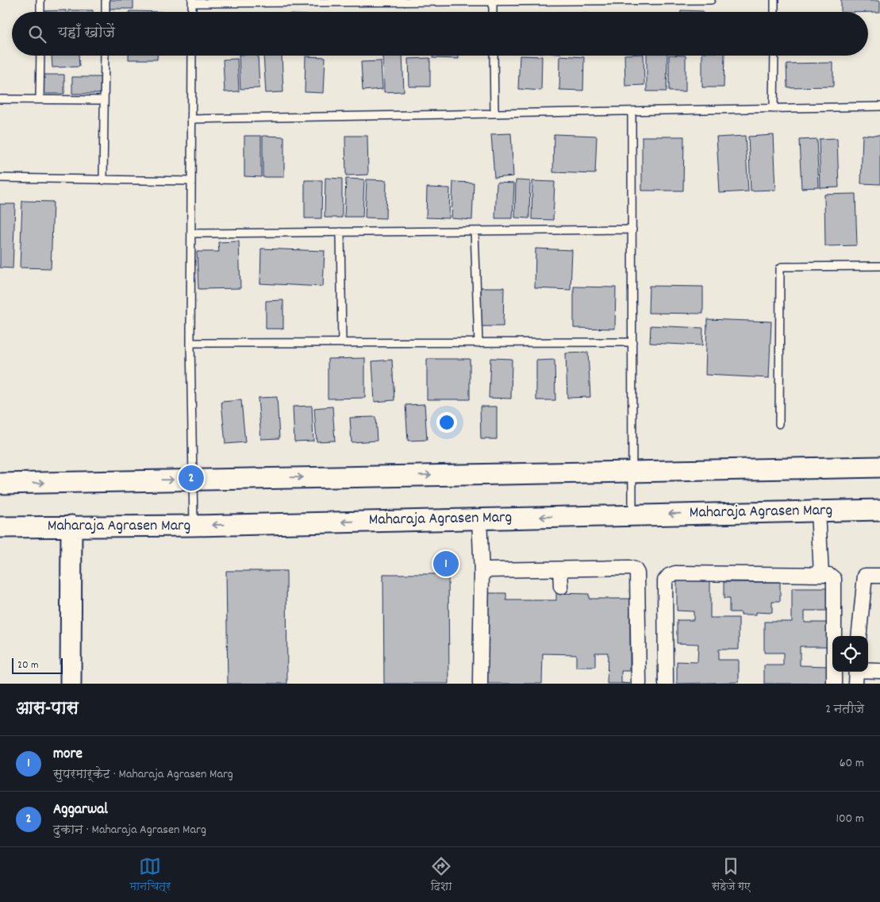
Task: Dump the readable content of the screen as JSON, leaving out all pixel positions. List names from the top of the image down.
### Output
{
  "streets": {
    "street": ["Maharaja Agrasen Marg"]
  },
  "scale_bar": "20 m",
  "page": {
    "search": "यहाँ खोजें",
    "pins": ["2", "1"],
    "scale": "20 m",
    "heading": ["आस-पास", "2 नतीजे"],
    "list": [
      {
        "mark": "1",
        "name": "more",
        "note": "सुपरमार्केट · Maharaja Agrasen Marg",
        "value": "60 m"
      },
      {
        "mark": "2",
        "name": "Aggarwal",
        "note": "दुकान · Maharaja Agrasen Marg",
        "value": "100 m"
      }
    ],
    "nav": ["मानचित्र", "दिशा", "सहेजे गए"]
  }
}
